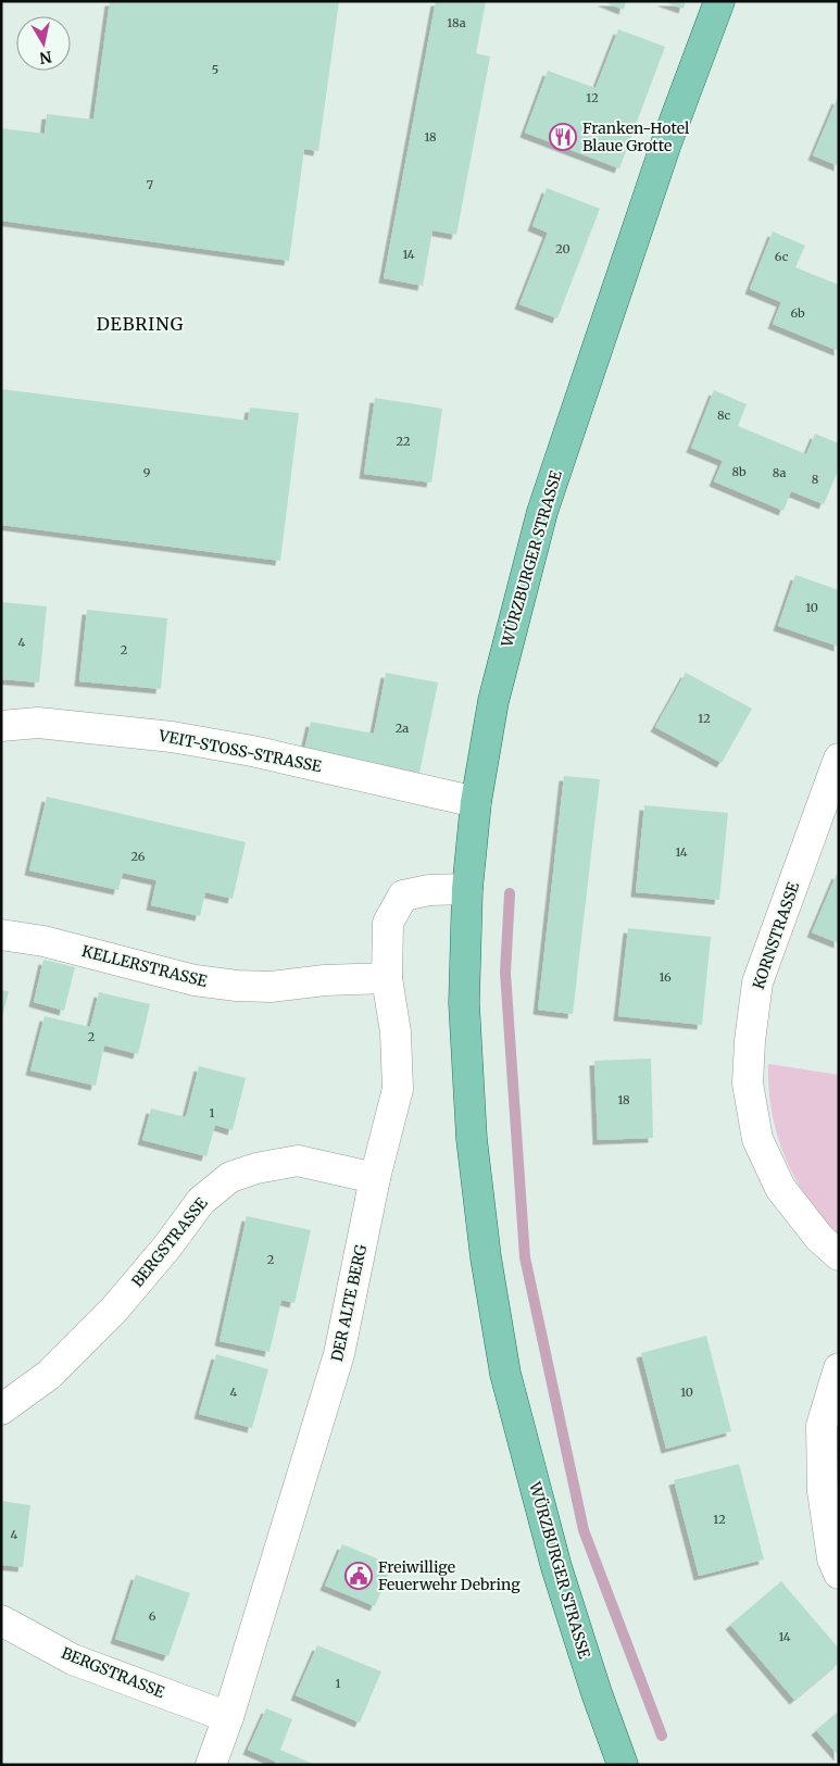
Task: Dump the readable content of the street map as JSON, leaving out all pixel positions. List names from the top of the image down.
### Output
{
  "streets": {
    "main road": ["WÜRZBURGER STRASSE"],
    "street": [
      "VEIT-STOSS-STRASSE",
      "KORNSTRASSE",
      "KELLERSTRASSE",
      "BERGSTRASSE",
      "DER ALTE BERG"
    ]
  },
  "crossings": [
    ["WÜRZBURGER STRASSE", "VEIT-STOSS-STRASSE"],
    ["WÜRZBURGER STRASSE", "DER ALTE BERG"],
    ["KELLERSTRASSE", "DER ALTE BERG"],
    ["BERGSTRASSE", "DER ALTE BERG"]
  ],
  "districts": ["DEBRING"],
  "places": {
    "restaurant": ["Franken-Hotel Blaue Grotte"],
    "public building": ["Freiwillige Feuerwehr Debring"]
  },
  "house_numbers": [
    "18a",
    "5",
    "12",
    "18",
    "7",
    "20",
    "14",
    "6c",
    "6b",
    "8c",
    "22",
    "8b",
    "9",
    "8a",
    "8",
    "10",
    "4",
    "2",
    "12",
    "2a",
    "14",
    "26",
    "16",
    "2",
    "18",
    "1",
    "2",
    "4",
    "10",
    "12",
    "4",
    "6",
    "14",
    "1"
  ],
  "north": "bottom"
}
